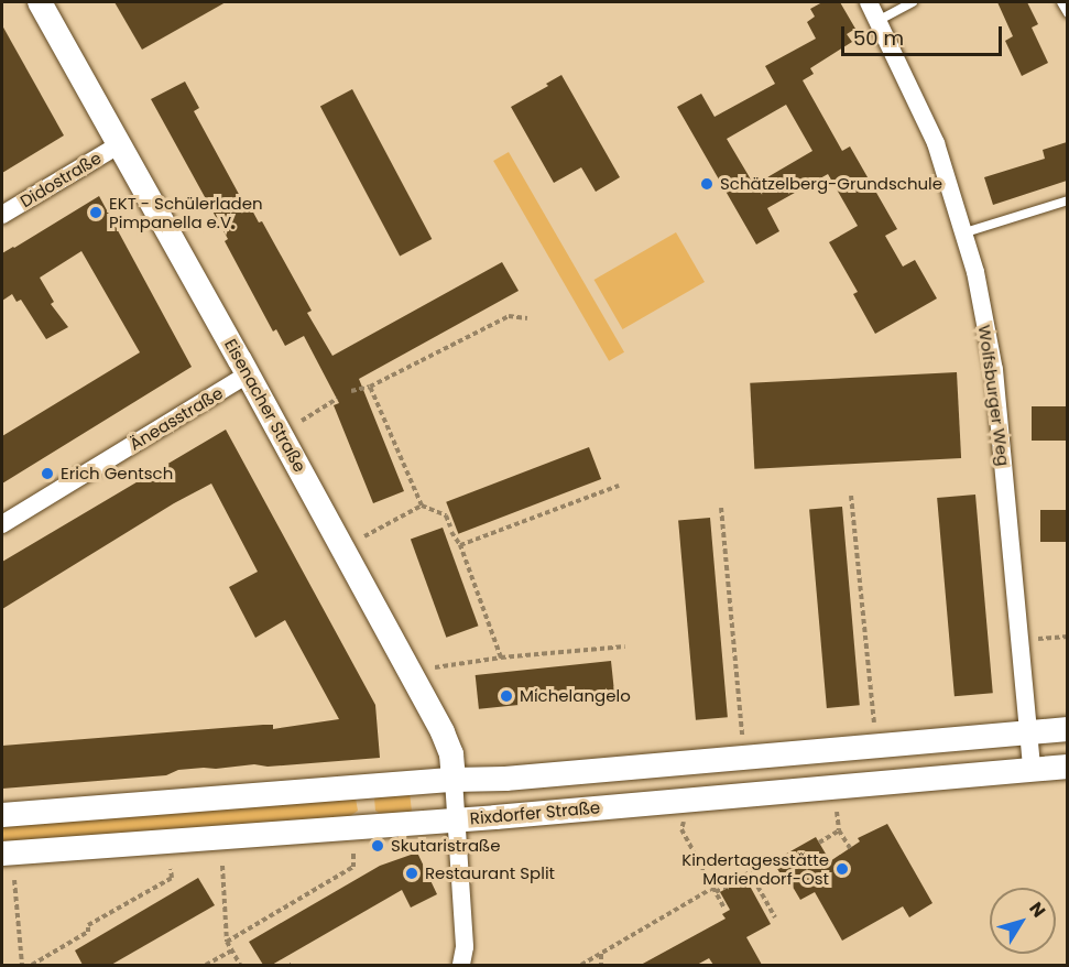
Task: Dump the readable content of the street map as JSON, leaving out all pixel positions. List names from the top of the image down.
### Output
{
  "streets": {
    "street": [
      "Didostraße",
      "Wolfsburger Weg",
      "Eisenacher Straße",
      "Äneasstraße",
      "Rixdorfer Straße"
    ]
  },
  "crossings": [
    ["Didostraße", "Eisenacher Straße"],
    ["Wolfsburger Weg", "Rixdorfer Straße"],
    ["Eisenacher Straße", "Äneasstraße"],
    ["Eisenacher Straße", "Rixdorfer Straße"]
  ],
  "places": [
    "Schätzelberg-Grundschule",
    "EKT - Schülerladen Pimpanella e.V.",
    "Erich Gentsch",
    "Michelangelo",
    "Skutaristraße",
    "Kindertagesstätte Mariendorf-Ost",
    "Restaurant Split"
  ],
  "scale_bar": "50 m",
  "north": "top right"
}
